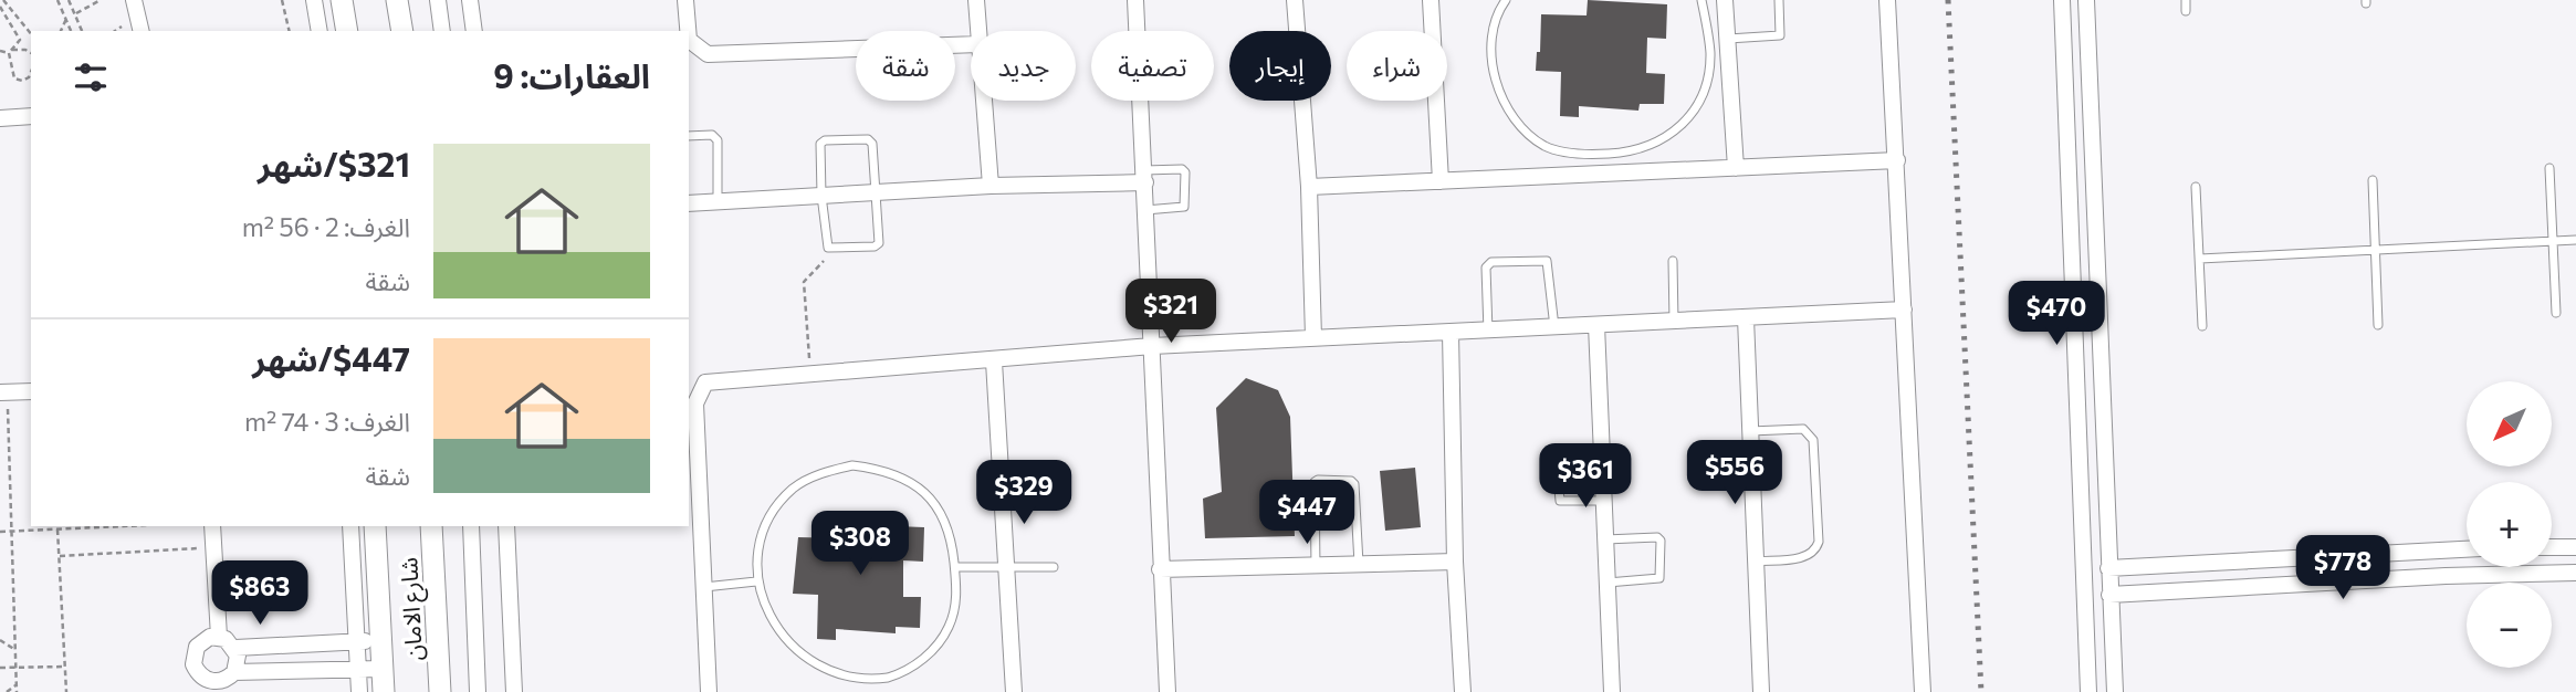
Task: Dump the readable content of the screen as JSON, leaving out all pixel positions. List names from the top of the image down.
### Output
{
  "streets": {
    "street": ["شارع الامان"]
  },
  "north": "bottom left",
  "page": {
    "chip": [
      "شراء",
      "إيجار",
      "تصفية",
      "جديد",
      "شقة"
    ],
    "heading": "العقارات: 9",
    "list": [
      {
        "name": "$321/شهر",
        "note": "الغرف: 2 · 56 m² · شقة"
      },
      {
        "name": "$447/شهر",
        "note": "الغرف: 3 · 74 m² · شقة"
      }
    ],
    "price": [
      "$321",
      "$470",
      "$556",
      "$361",
      "$329",
      "$447",
      "$308",
      "$778",
      "$863"
    ],
    "map_buttons": ["+", "−"]
  }
}
